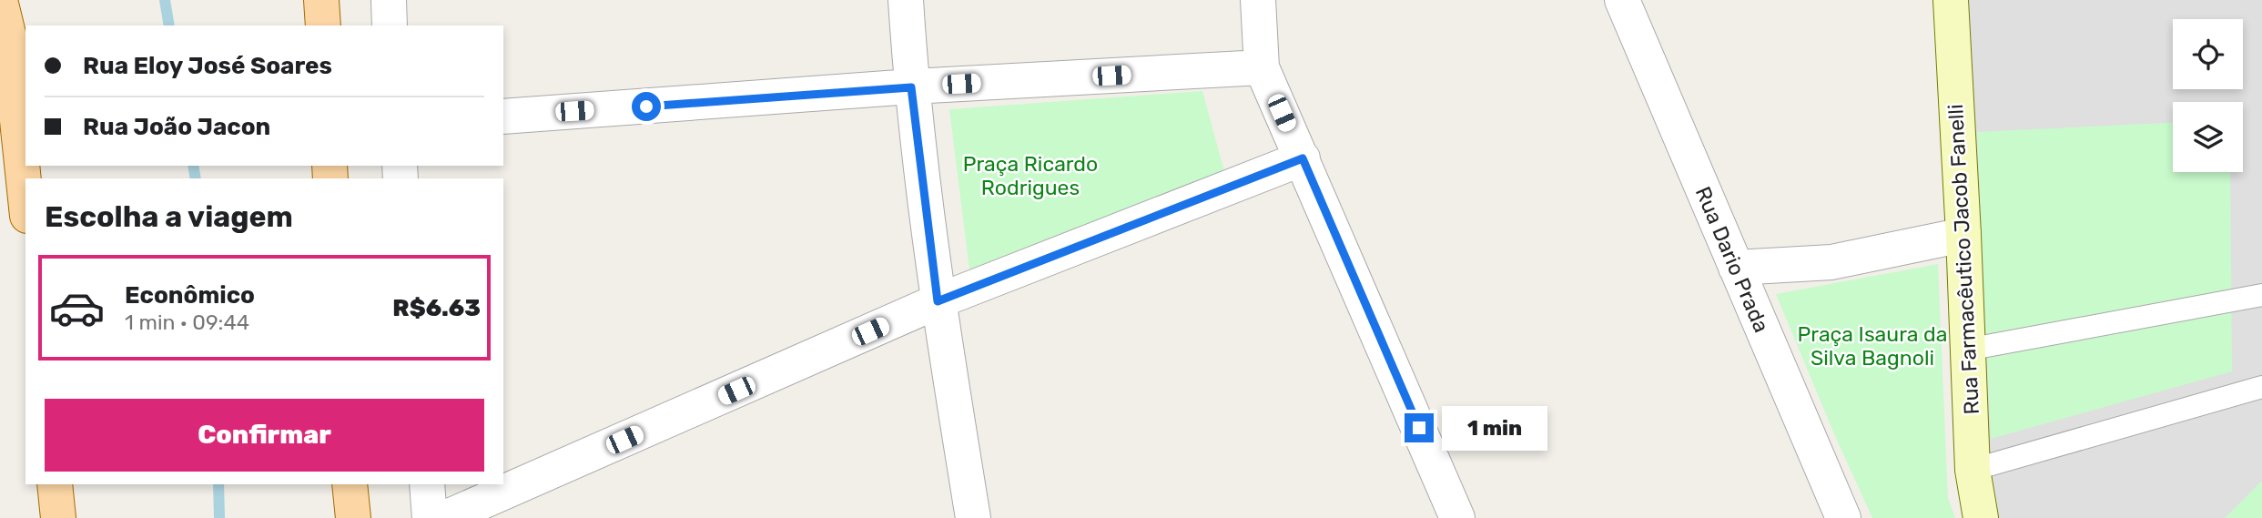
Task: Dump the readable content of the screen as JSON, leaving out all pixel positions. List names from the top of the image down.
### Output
{
  "streets": {
    "main road": ["Rua Farmacêutico Jacob Fanelli"],
    "street": ["Rua Dario Prada"]
  },
  "parks": ["Praça Ricardo Rodrigues", "Praça Isaura da Silva Bagnoli"],
  "page": {
    "banner": ["Rua Eloy José Soares", "Rua João Jacon"],
    "heading": "Escolha a viagem",
    "list": [
      {
        "name": "Econômico",
        "note": "1 min · 09:44",
        "value": "R$6.63"
      }
    ],
    "buttons": "Confirmar",
    "bubble": "1 min"
  }
}
